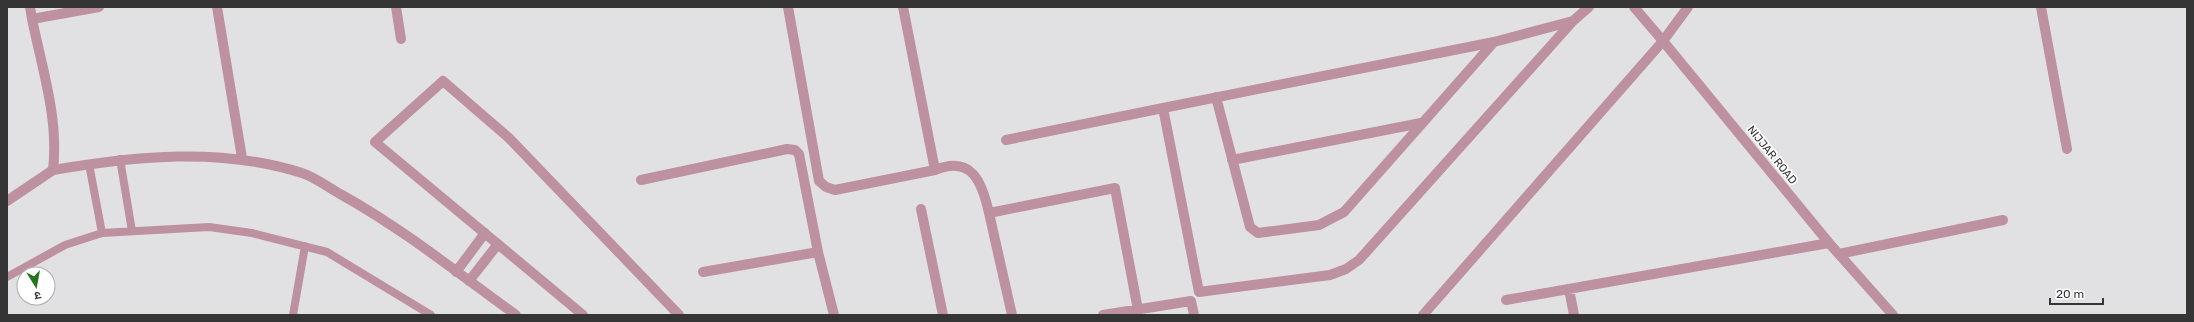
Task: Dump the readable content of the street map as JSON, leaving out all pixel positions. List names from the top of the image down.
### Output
{
  "streets": {
    "street": ["NIJJAR ROAD"]
  },
  "scale_bar": "20 m",
  "north": "bottom"
}
